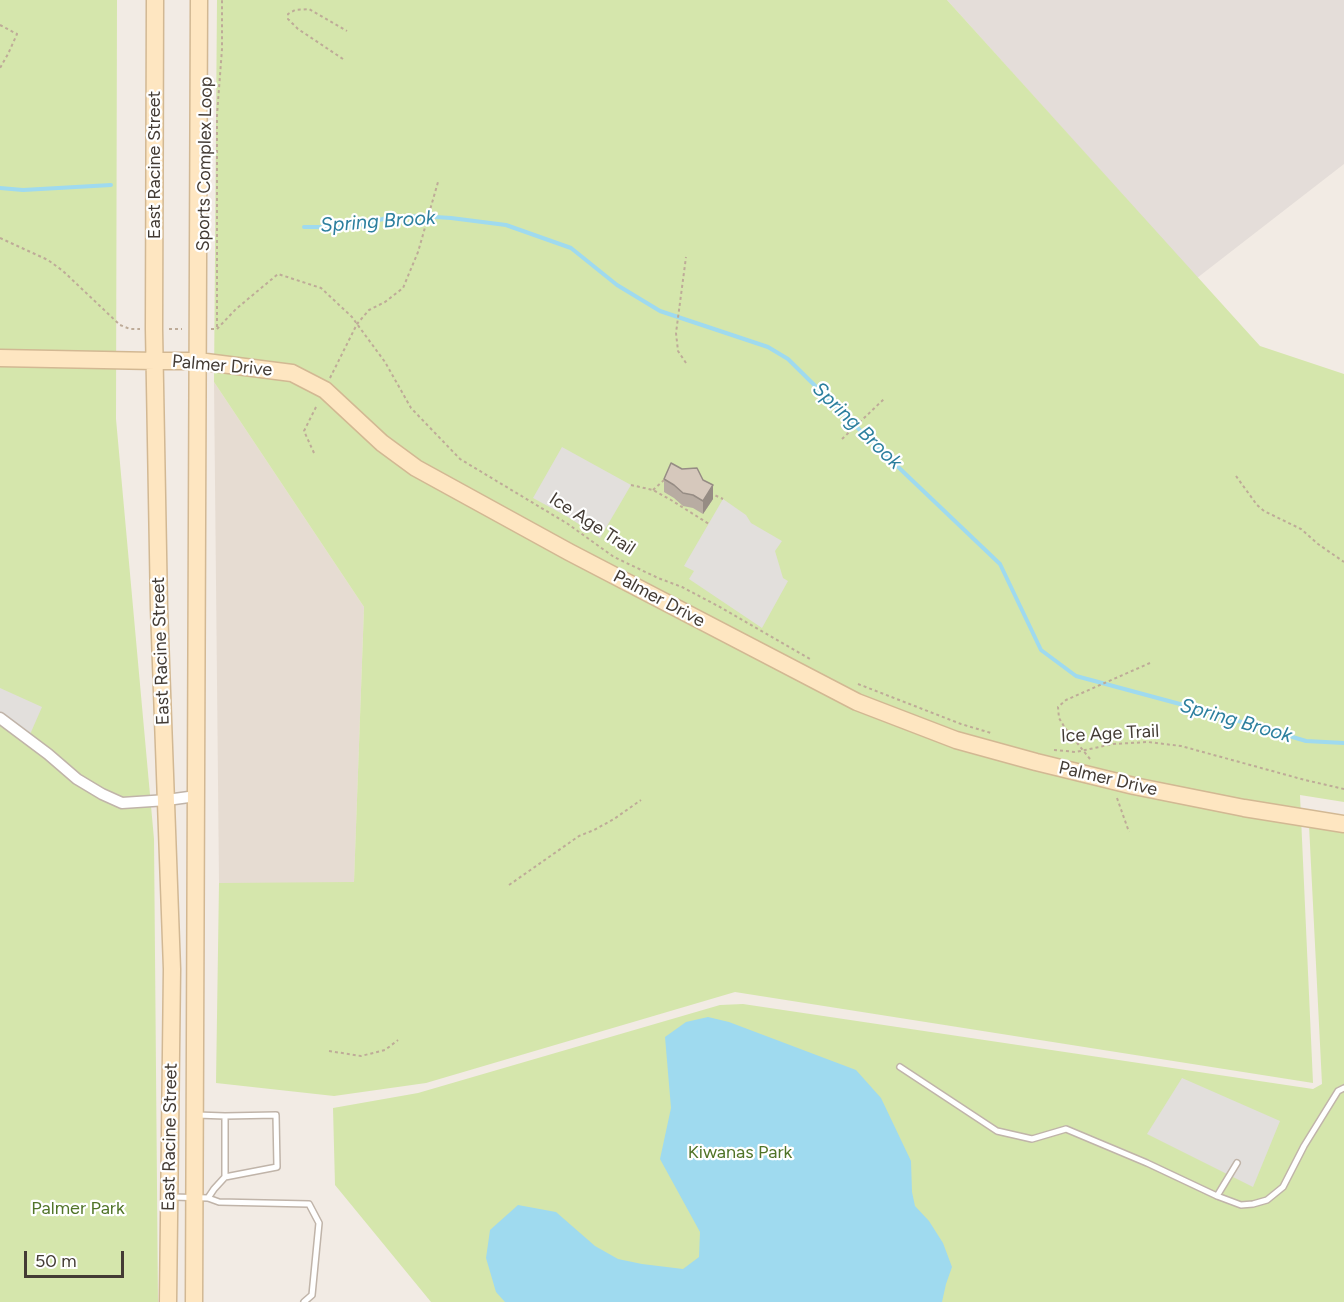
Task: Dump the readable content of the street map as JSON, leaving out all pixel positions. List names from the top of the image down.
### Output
{
  "streets": {
    "main road": ["East Racine Street", "Palmer Drive"],
    "path": ["Sports Complex Loop", "Ice Age Trail"]
  },
  "crossings": [
    ["Sports Complex Loop", "Ice Age Trail"],
    ["East Racine Street", "Palmer Drive"]
  ],
  "water": ["Spring Brook"],
  "parks": ["Kiwanas Park", "Palmer Park"],
  "scale_bar": "50 m"
}
